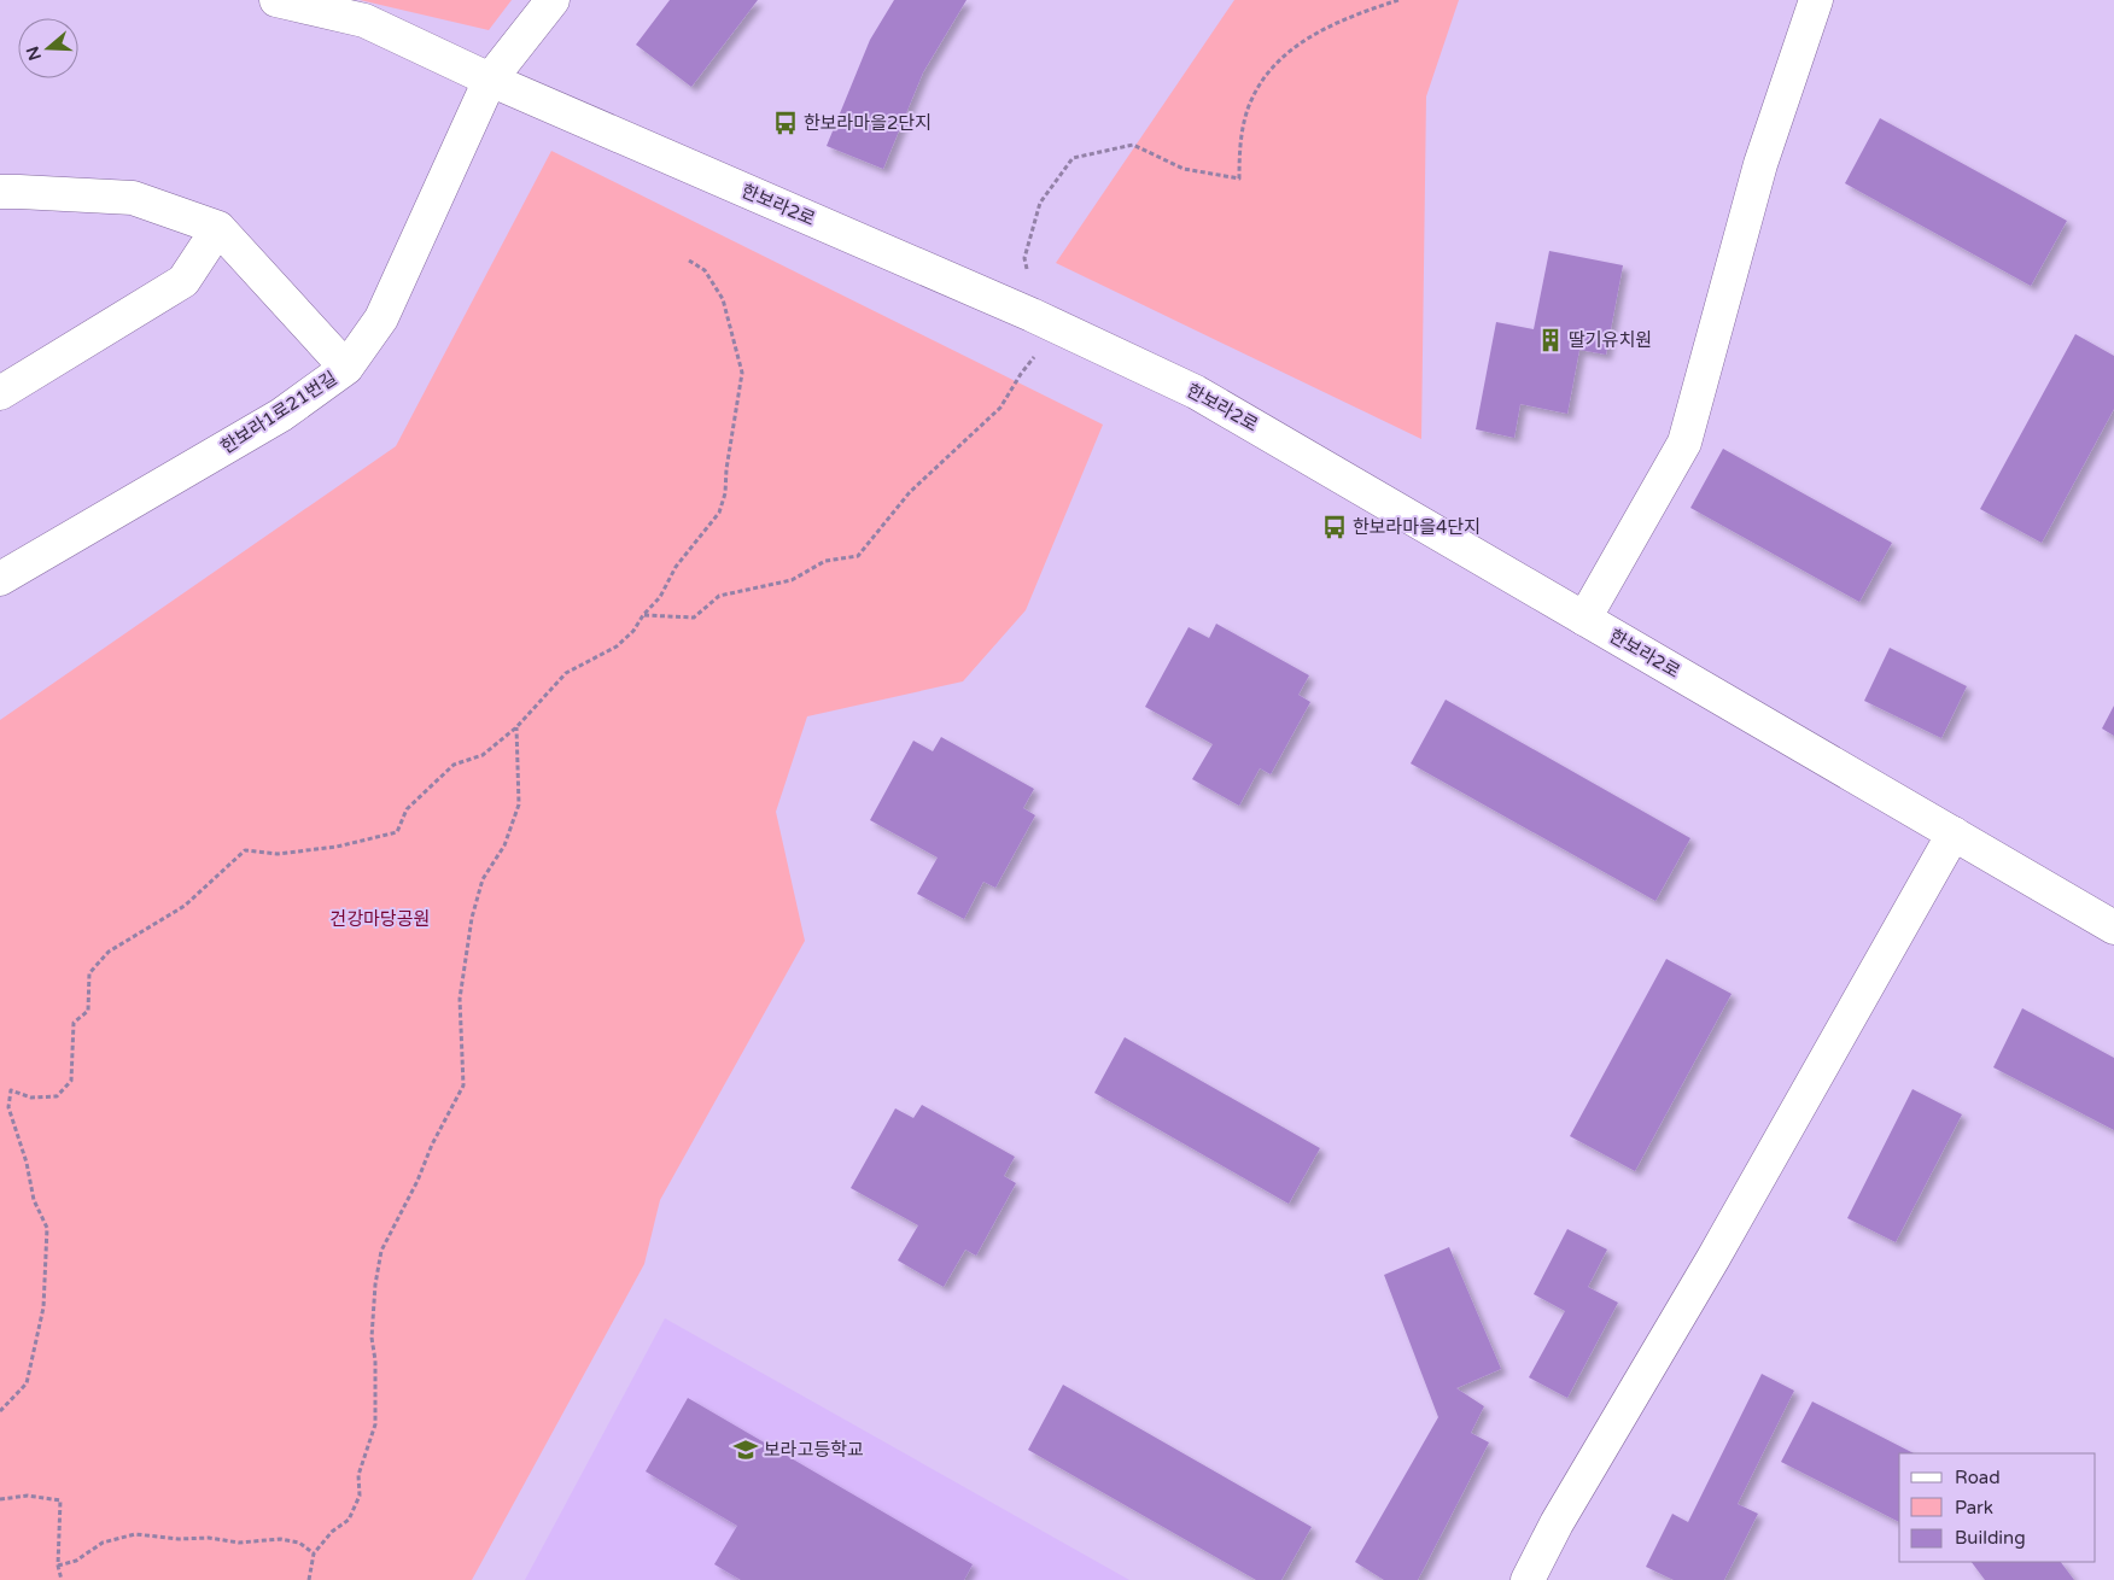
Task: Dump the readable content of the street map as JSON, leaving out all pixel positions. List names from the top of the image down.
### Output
{
  "streets": {
    "street": ["한보라2로", "한보라1로21번길"]
  },
  "crossings": [
    ["한보라2로", "한보라1로21번길"]
  ],
  "parks": ["건강마당공원"],
  "places": {
    "bus stop": ["한보라마을2단지", "한보라마을4단지"],
    "building": ["딸기유치원"],
    "school or university": ["보라고등학교"]
  },
  "legend": ["Road", "Park", "Building"],
  "north": "left"
}
